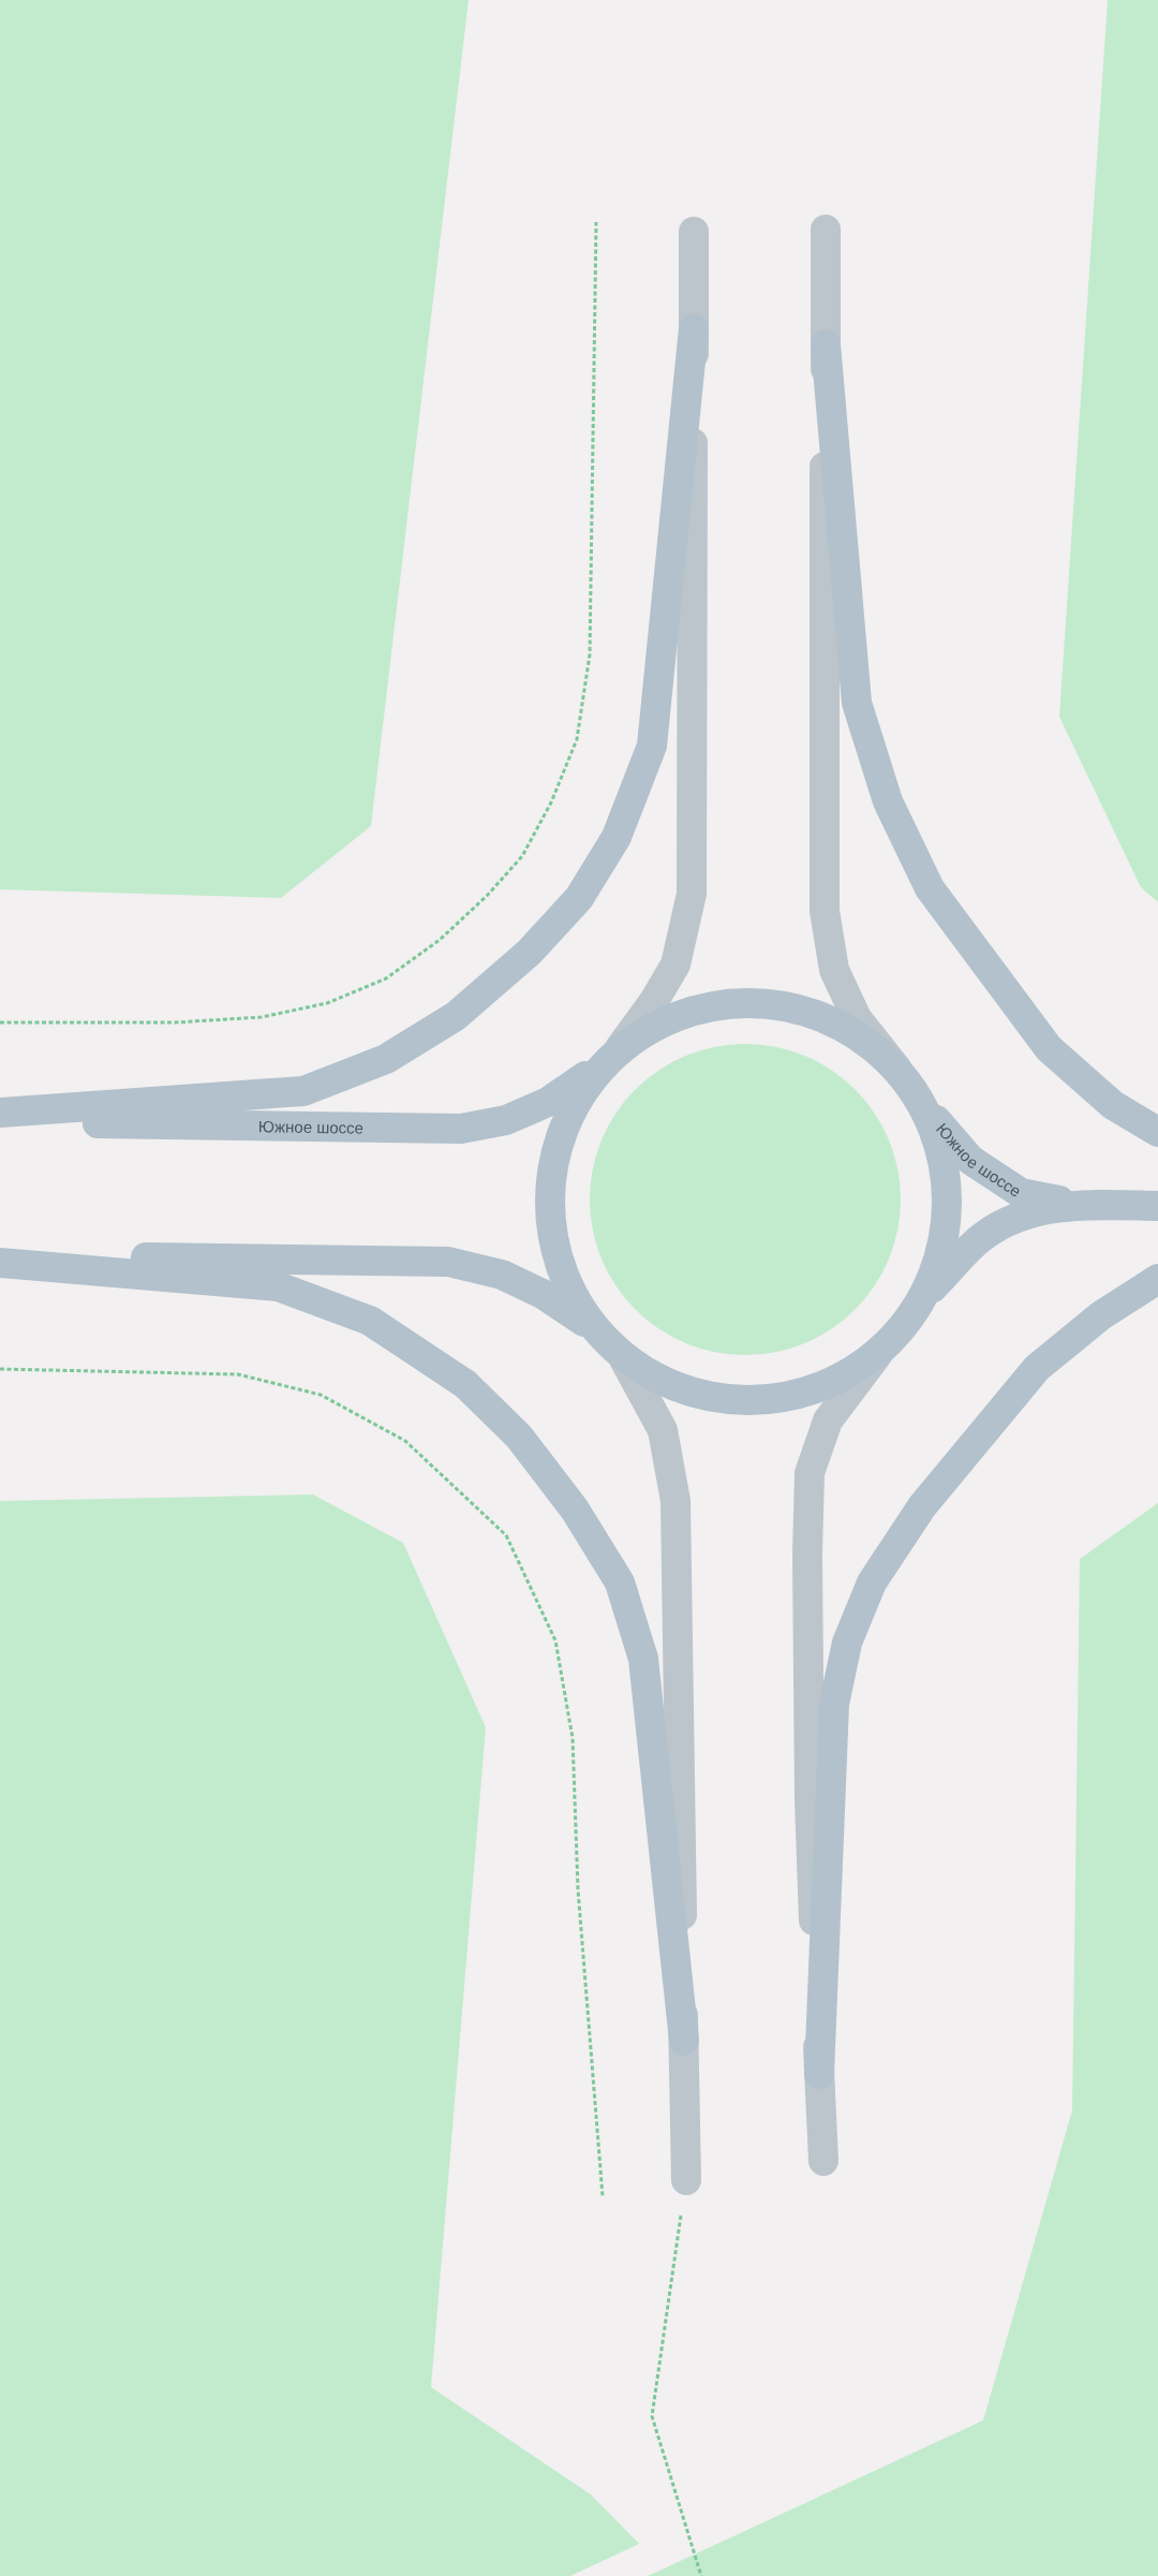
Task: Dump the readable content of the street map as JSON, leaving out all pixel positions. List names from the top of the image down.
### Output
{
  "streets": {
    "main road": ["Южное шоссе"]
  }
}
